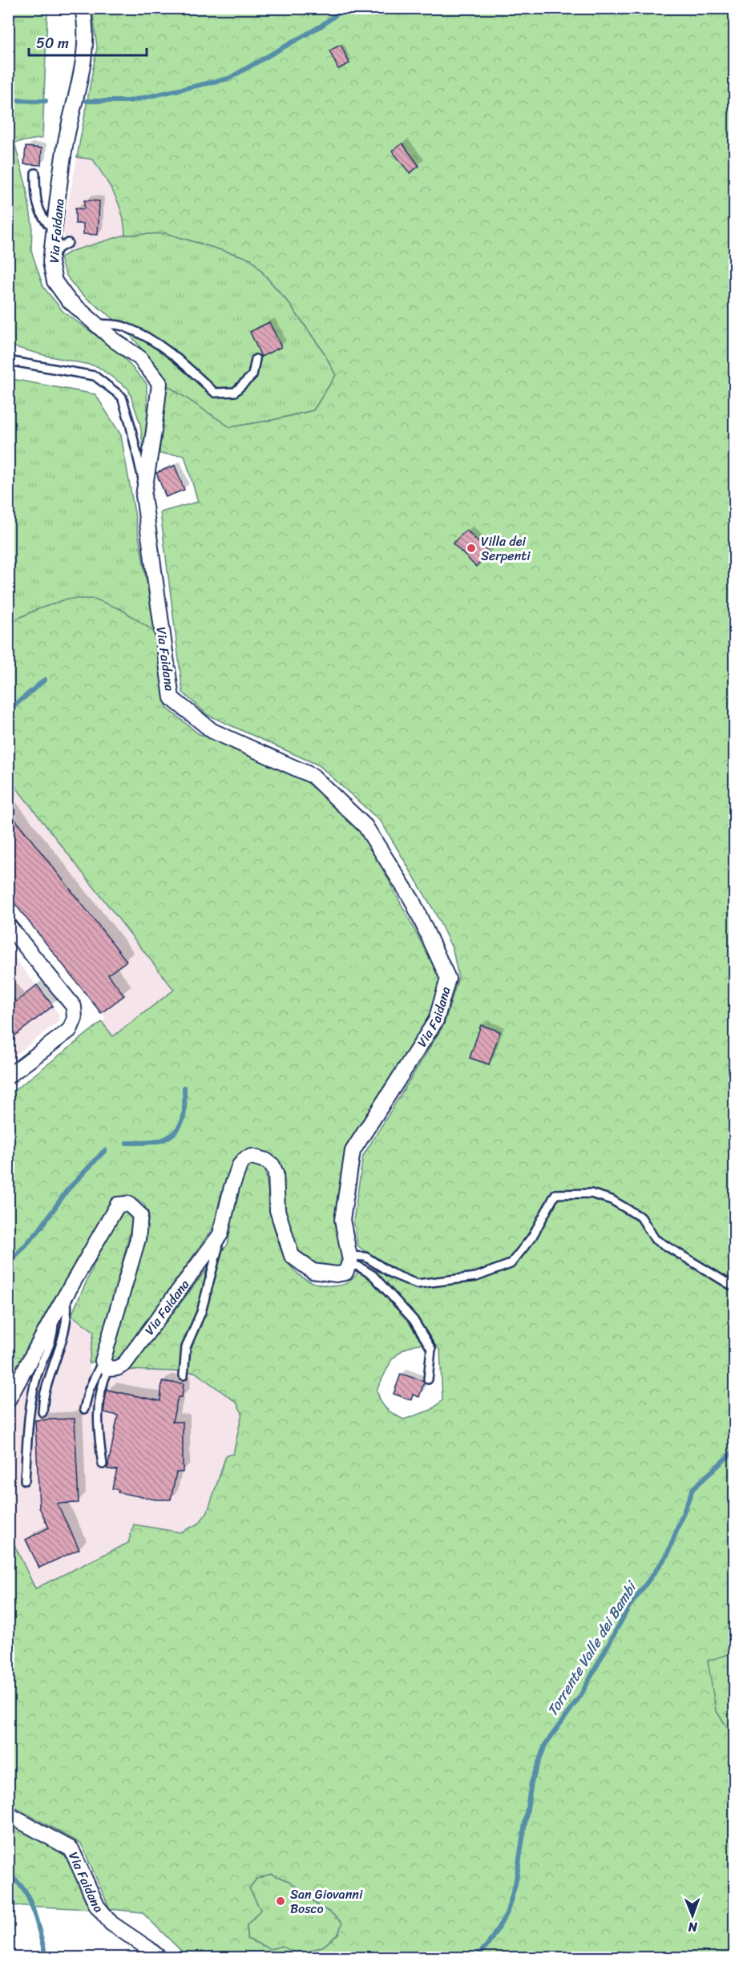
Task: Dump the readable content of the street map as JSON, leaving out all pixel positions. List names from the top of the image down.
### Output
{
  "streets": {
    "street": ["Via Faidana"]
  },
  "water": ["Torrente Valle dei Bambi"],
  "places": ["Villa dei Serpenti", "San Giovanni Bosco"],
  "scale_bar": "50 m",
  "north": "bottom"
}
